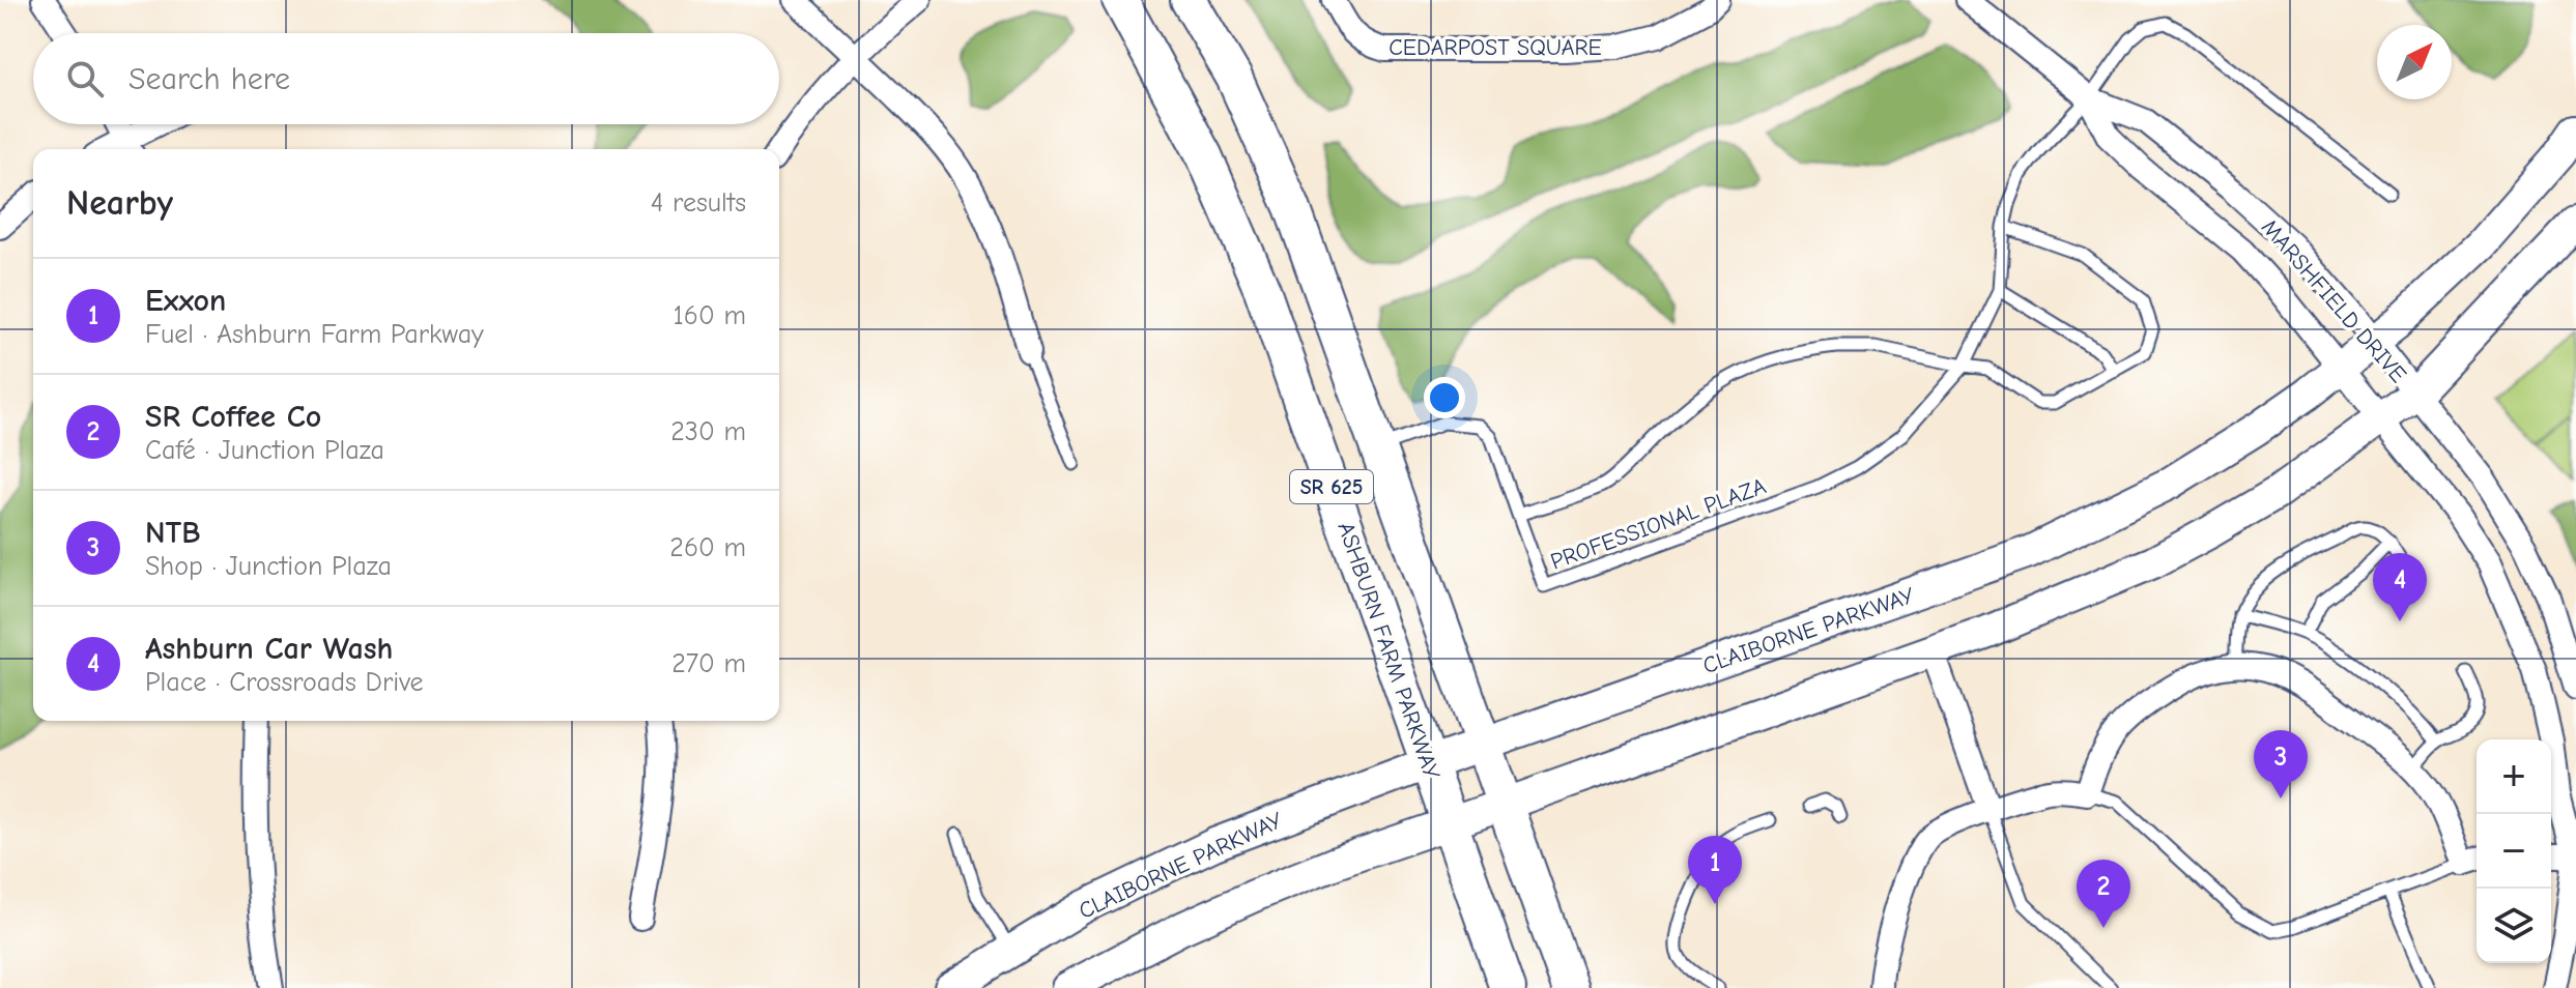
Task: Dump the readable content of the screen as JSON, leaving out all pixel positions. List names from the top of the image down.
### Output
{
  "streets": {
    "main road": ["SR 625", "CLAIBORNE PARKWAY", "ASHBURN FARM PARKWAY"],
    "street": ["CEDARPOST SQUARE", "MARSHFIELD DRIVE"],
    "lane": ["PROFESSIONAL PLAZA"]
  },
  "crossings": [
    ["MARSHFIELD DRIVE", "PROFESSIONAL PLAZA"],
    ["MARSHFIELD DRIVE", "CLAIBORNE PARKWAY"],
    ["SR 625", "CLAIBORNE PARKWAY"],
    ["CLAIBORNE PARKWAY", "ASHBURN FARM PARKWAY"]
  ],
  "north": "top right",
  "page": {
    "search": "Search here",
    "heading": ["Nearby", "4 results"],
    "list": [
      {
        "mark": "1",
        "name": "Exxon",
        "note": "Fuel · Ashburn Farm Parkway",
        "value": "160 m"
      },
      {
        "mark": "2",
        "name": "SR Coffee Co",
        "note": "Café · Junction Plaza",
        "value": "230 m"
      },
      {
        "mark": "3",
        "name": "NTB",
        "note": "Shop · Junction Plaza",
        "value": "260 m"
      },
      {
        "mark": "4",
        "name": "Ashburn Car Wash",
        "note": "Place · Crossroads Drive",
        "value": "270 m"
      }
    ],
    "pins": [
      "4",
      "3",
      "1",
      "2"
    ],
    "map_buttons": ["+", "−"]
  }
}
